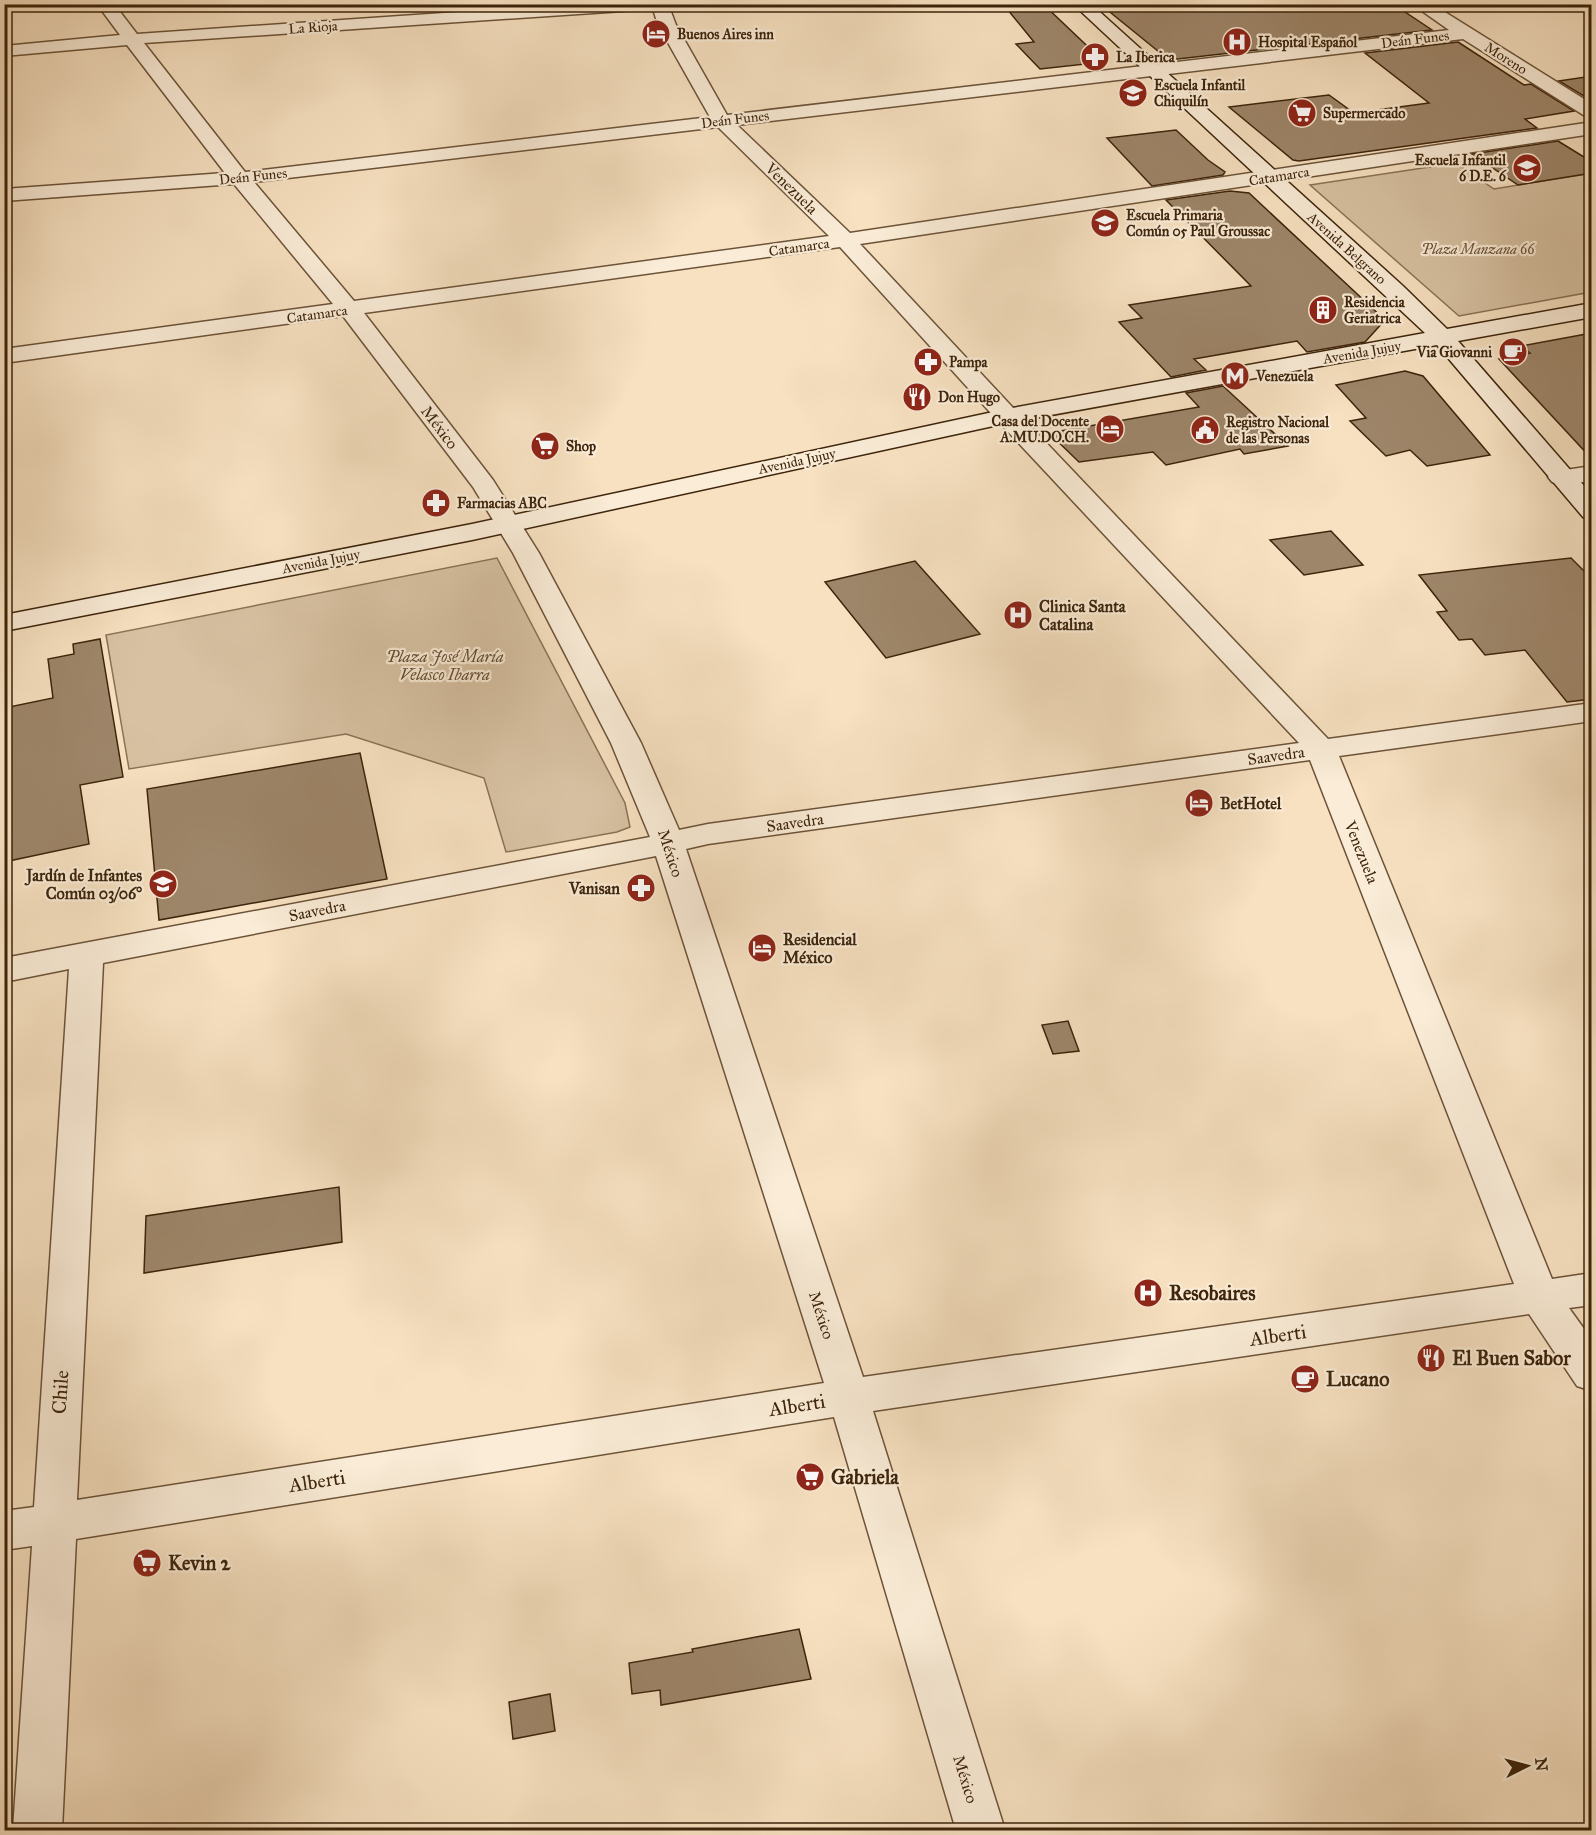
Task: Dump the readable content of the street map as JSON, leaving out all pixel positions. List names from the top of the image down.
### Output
{
  "streets": {
    "street": [
      "La Rioja",
      "Deán Funes",
      "Moreno",
      "Catamarca",
      "Venezuela",
      "Avenida Belgrano",
      "Avenida Jujuy",
      "México",
      "Saavedra",
      "Alberti",
      "Chile"
    ]
  },
  "crossings": [
    ["La Rioja", "Venezuela"],
    ["La Rioja", "México"],
    ["Deán Funes", "Moreno"],
    ["Deán Funes", "Venezuela"],
    ["Deán Funes", "Avenida Belgrano"],
    ["Deán Funes", "México"],
    ["Catamarca", "Venezuela"],
    ["Catamarca", "Avenida Belgrano"],
    ["Catamarca", "México"],
    ["Venezuela", "Avenida Jujuy"],
    ["Venezuela", "Saavedra"],
    ["Venezuela", "Alberti"],
    ["Avenida Belgrano", "Avenida Jujuy"],
    ["Avenida Jujuy", "México"],
    ["México", "Saavedra"],
    ["México", "Alberti"],
    ["Saavedra", "Chile"],
    ["Alberti", "Chile"]
  ],
  "parks": ["Plaza Manzana 66", "Plaza José María Velasco Ibarra"],
  "places": {
    "hotel": [
      "Buenos Aires inn",
      "Casa del Docente A.MU.DO.CH.",
      "BetHotel",
      "Residencial México"
    ],
    "hospital": ["Hospital Español", "Clinica Santa Catalina", "Resobaires"],
    "pharmacy": [
      "La Iberica",
      "Pampa",
      "Farmacias ABC",
      "Vanisan"
    ],
    "school or university": [
      "Escuela Infantil Chiquilín",
      "Escuela Infantil 6 D.E. 6",
      "Escuela Primaria Común 05 Paul Groussac",
      "Jardín de Infantes Común 03/06°"
    ],
    "supermarket": [
      "Supermercado",
      "Shop",
      "Gabriela",
      "Kevin 2"
    ],
    "building": ["Residencia Geriatrica"],
    "cafe": ["Via Giovanni", "Lucano"],
    "metro station": ["Venezuela"],
    "restaurant": ["Don Hugo", "El Buen Sabor"],
    "public building": ["Registro Nacional de las Personas"]
  },
  "north": "right"
}
